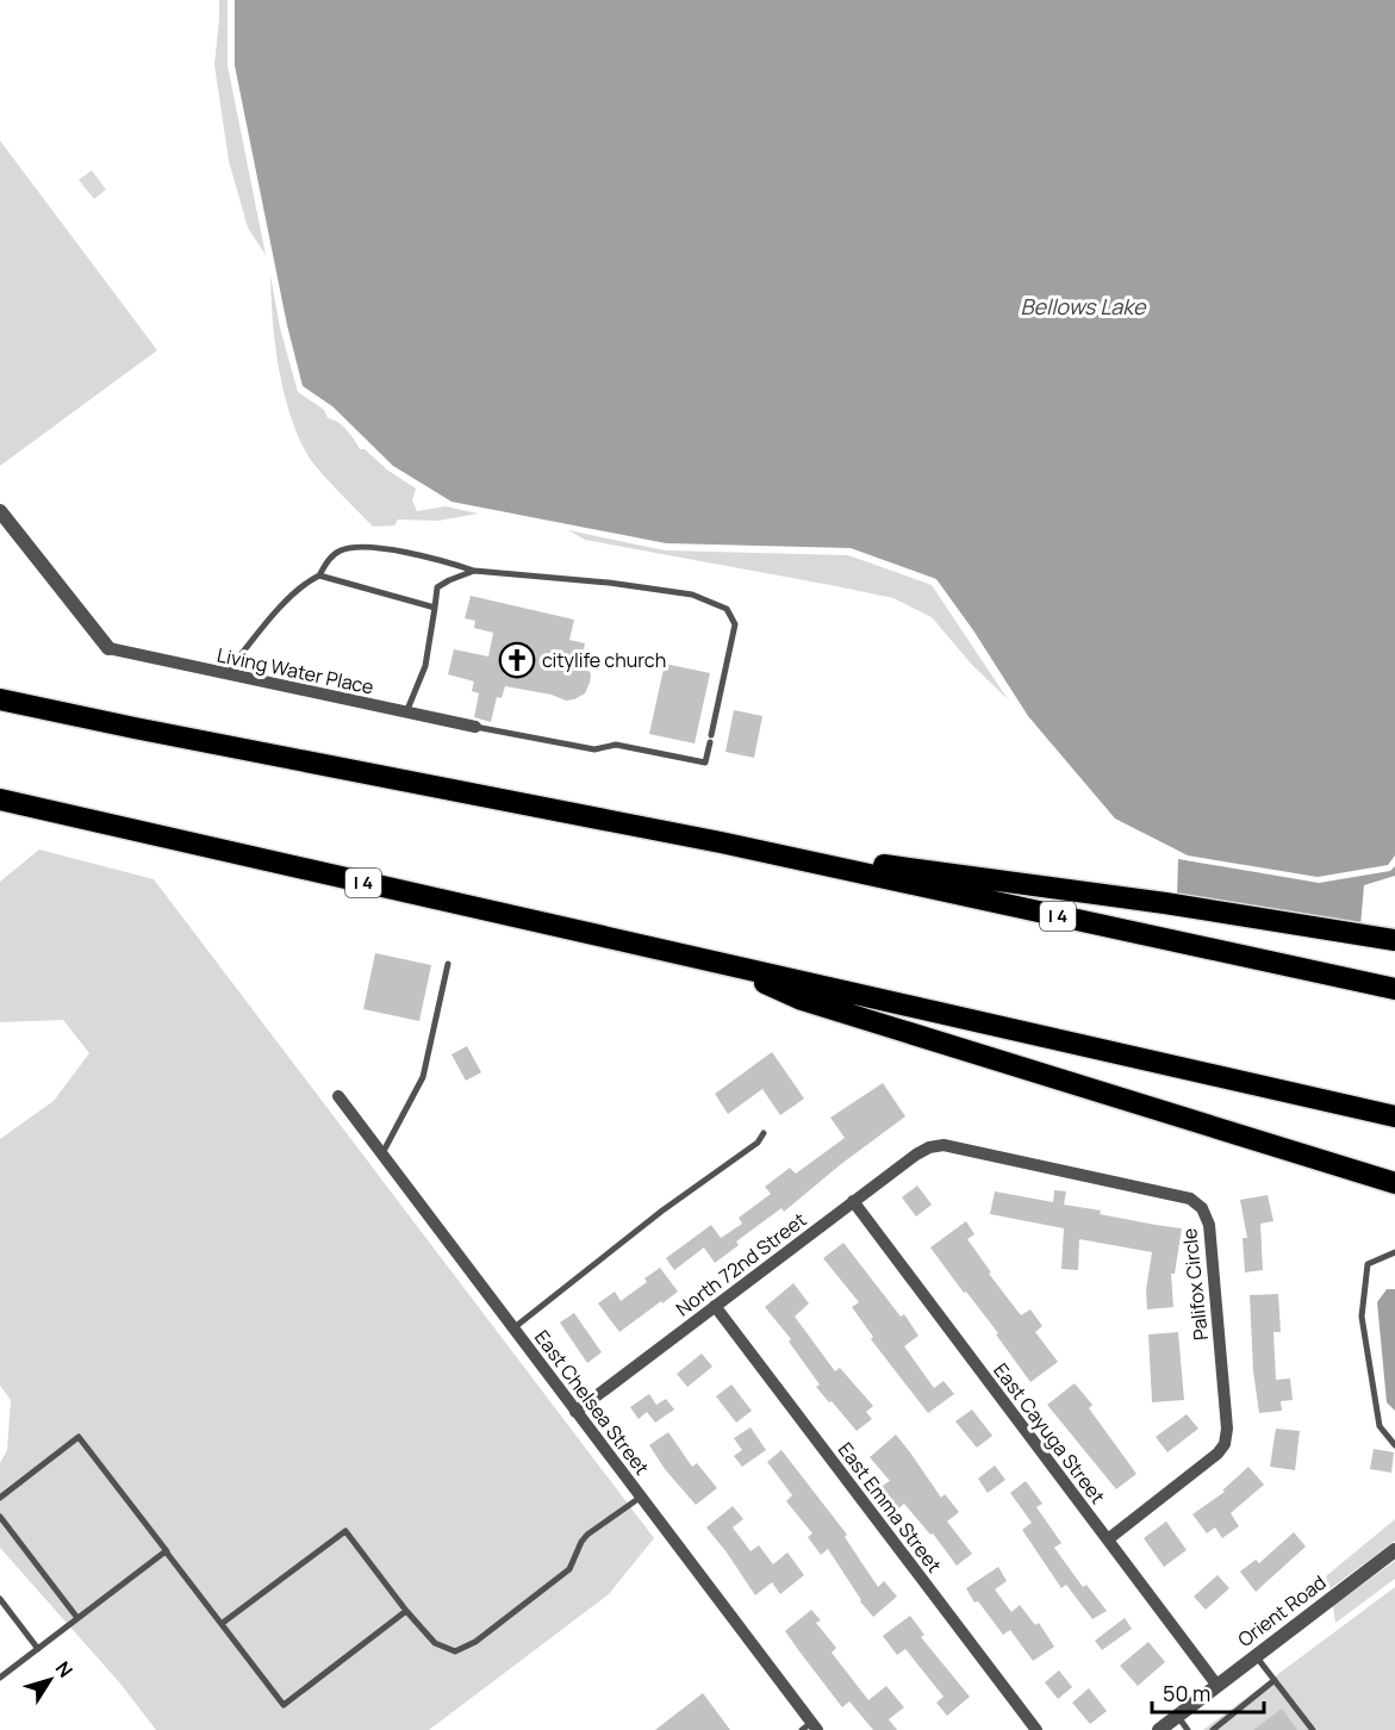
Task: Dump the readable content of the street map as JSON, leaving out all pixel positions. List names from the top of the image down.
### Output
{
  "streets": {
    "highway": ["I 4"],
    "street": [
      "Living Water Place",
      "North 72nd Street",
      "Palifox Circle",
      "East Chelsea Street",
      "East Cayuga Street",
      "East Emma Street",
      "Orient Road"
    ]
  },
  "crossings": [
    ["North 72nd Street", "Palifox Circle"],
    ["North 72nd Street", "East Chelsea Street"],
    ["North 72nd Street", "East Cayuga Street"],
    ["North 72nd Street", "East Emma Street"],
    ["Palifox Circle", "East Cayuga Street"],
    ["East Cayuga Street", "Orient Road"]
  ],
  "water": ["Bellows Lake"],
  "places": {
    "church": ["citylife church"]
  },
  "scale_bar": "50 m",
  "north": "top right"
}
